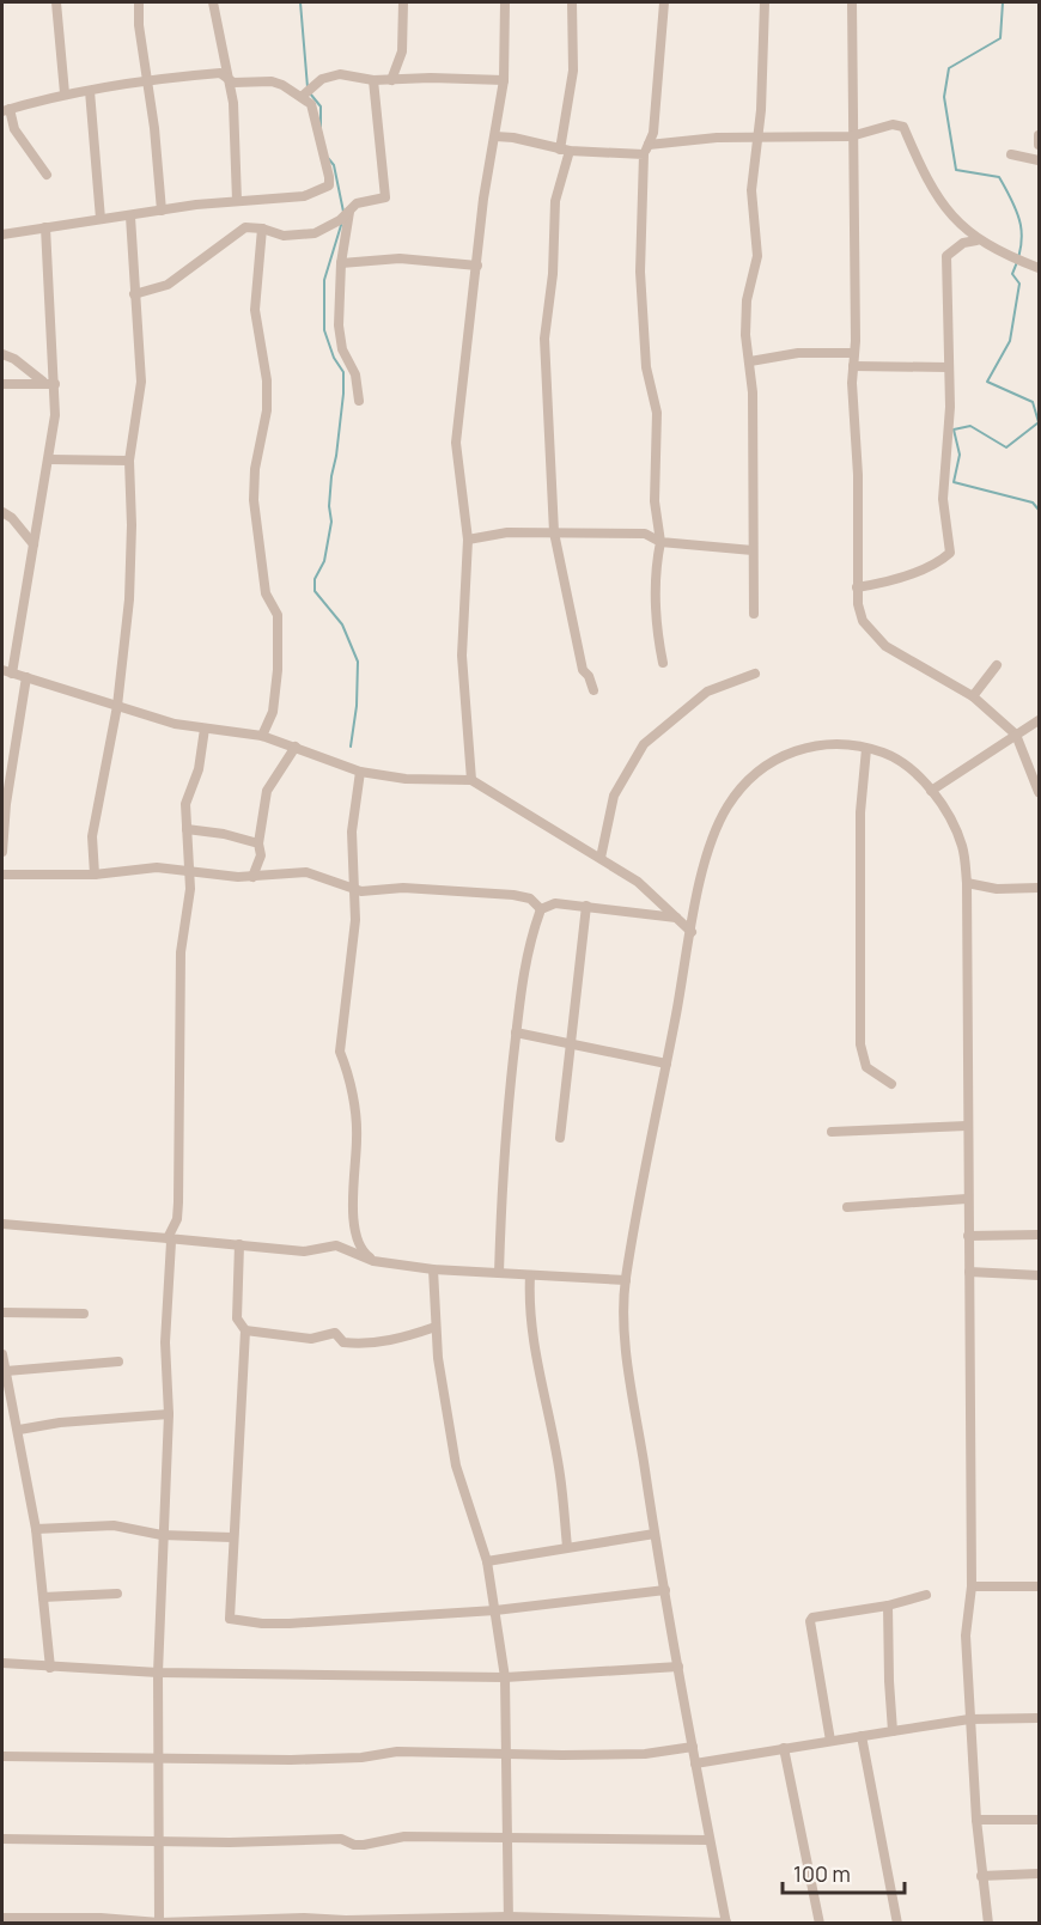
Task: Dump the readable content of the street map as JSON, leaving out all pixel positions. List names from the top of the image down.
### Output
{
  "scale_bar": "100 m"
}
